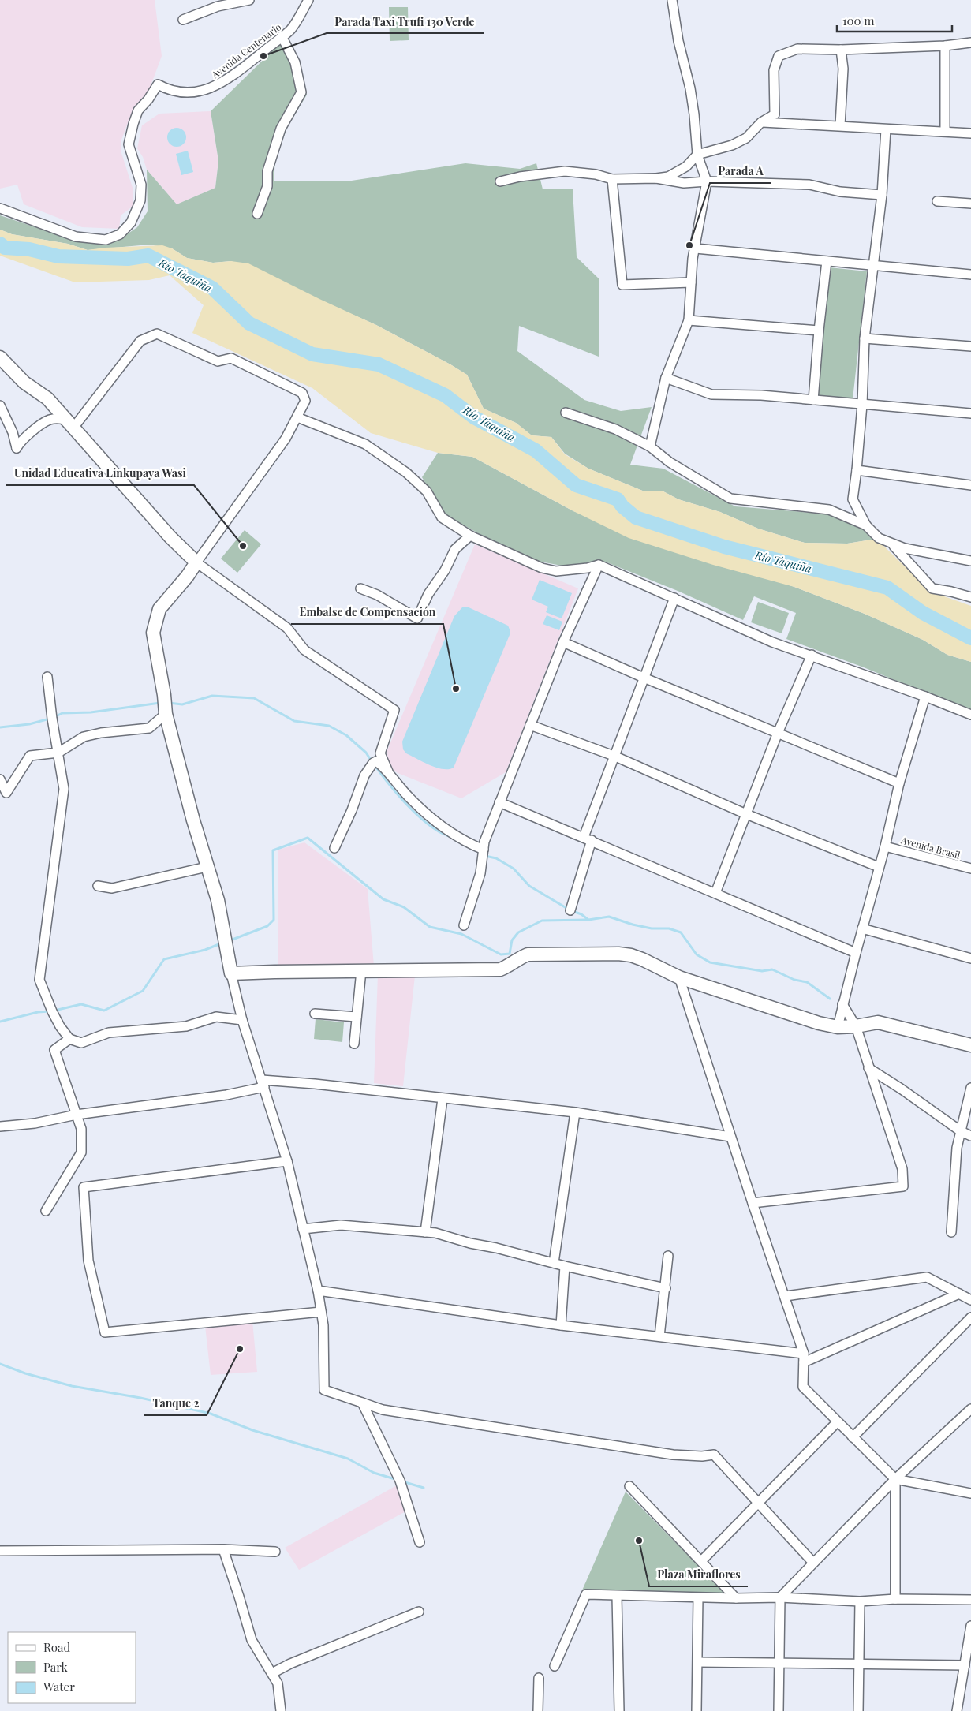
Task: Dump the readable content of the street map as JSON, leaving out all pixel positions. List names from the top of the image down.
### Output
{
  "streets": {
    "street": ["Avenida Centenario", "Avenida Brasil"]
  },
  "water": ["Río Taquiña"],
  "places": [
    "Parada Taxi Trufi 130 Verde",
    "Parada A",
    "Unidad Educativa Linkupaya Wasi",
    "Embalse de Compensación",
    "Tanque 2",
    "Plaza Miraflores"
  ],
  "legend": ["Road", "Park", "Water"],
  "scale_bar": "100 m"
}
